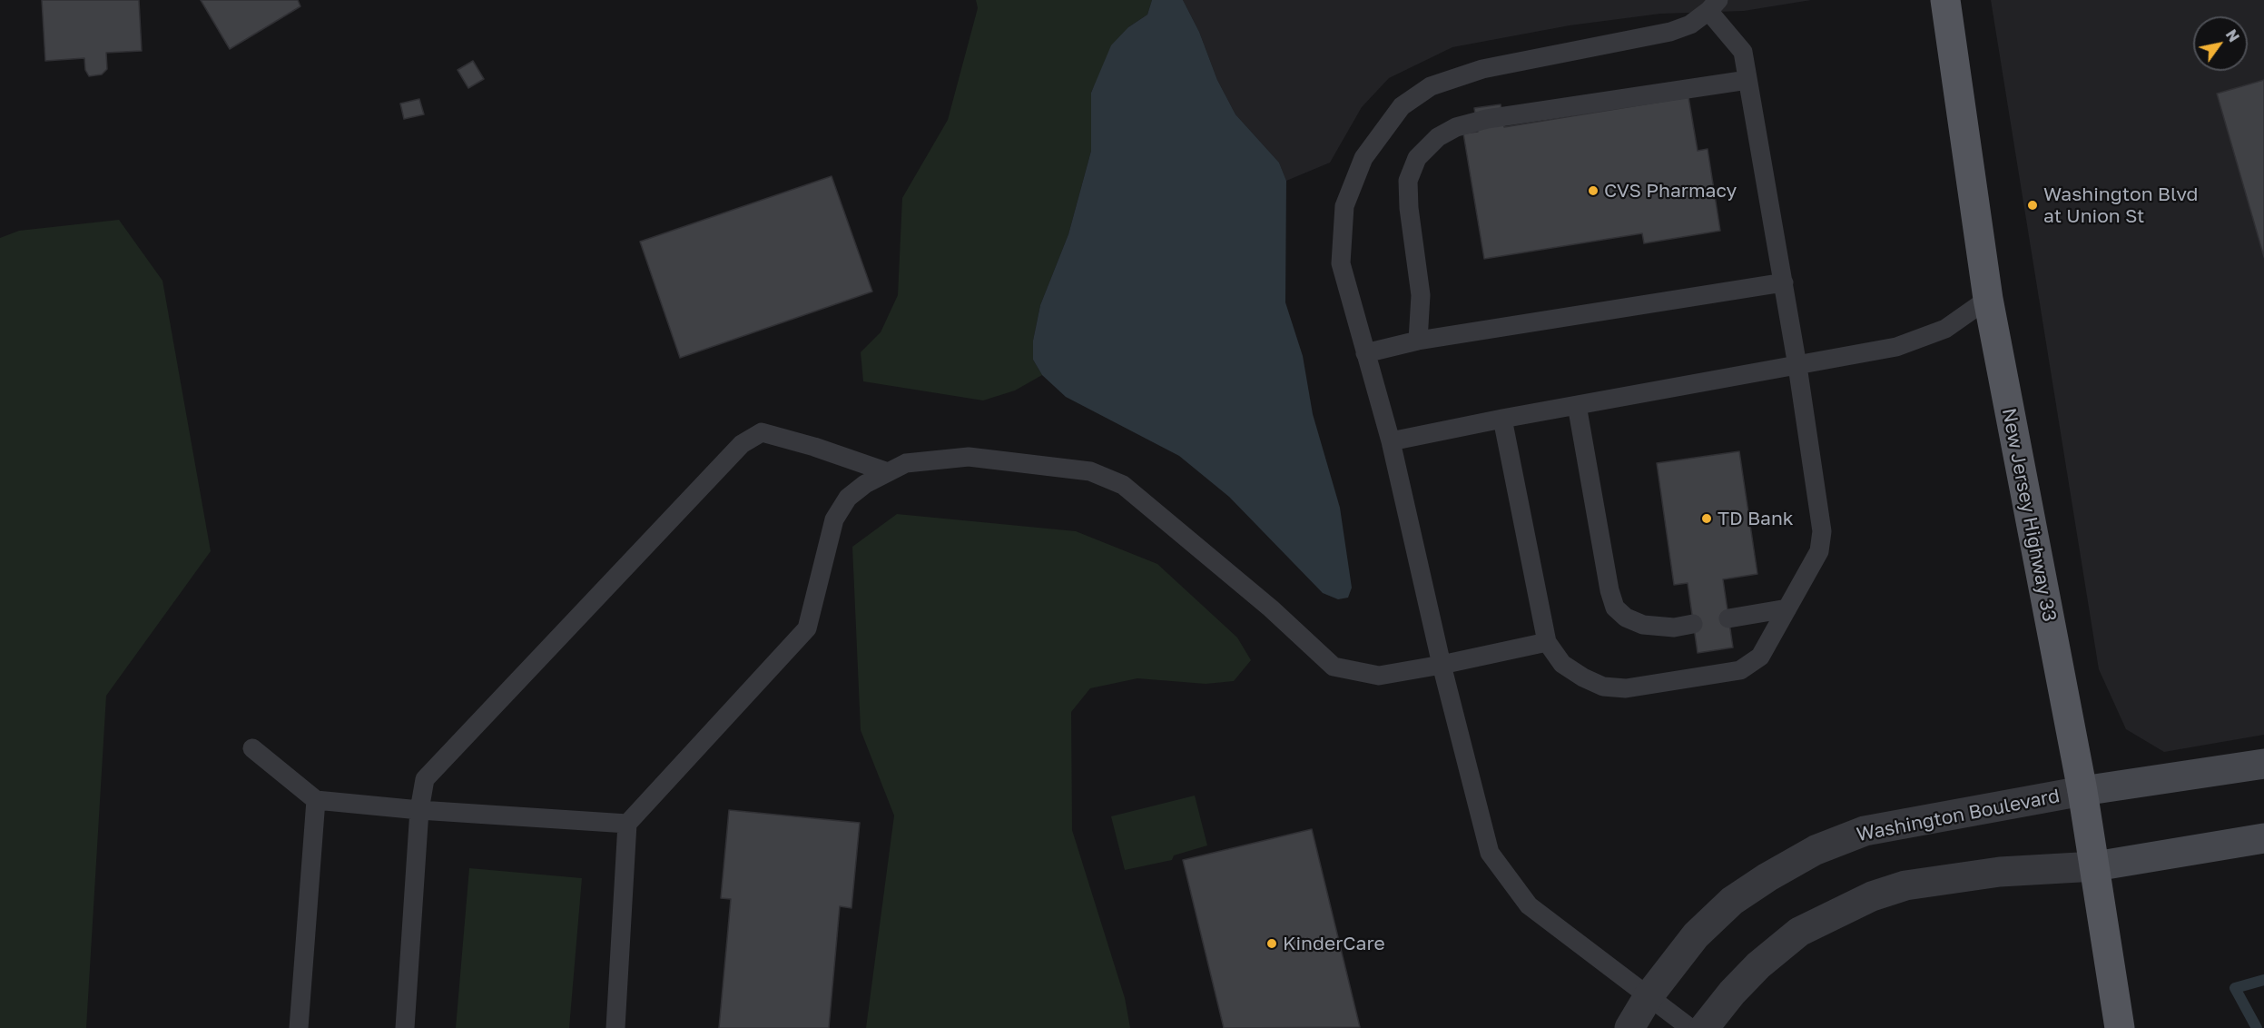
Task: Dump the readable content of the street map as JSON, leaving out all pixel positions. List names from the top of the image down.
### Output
{
  "streets": {
    "main road": ["New Jersey Highway 33"],
    "street": ["Washington Boulevard"]
  },
  "crossings": [
    ["New Jersey Highway 33", "Washington Boulevard"]
  ],
  "places": [
    "CVS Pharmacy",
    "Washington Blvd at Union St",
    "TD Bank",
    "KinderCare"
  ],
  "north": "top right"
}
